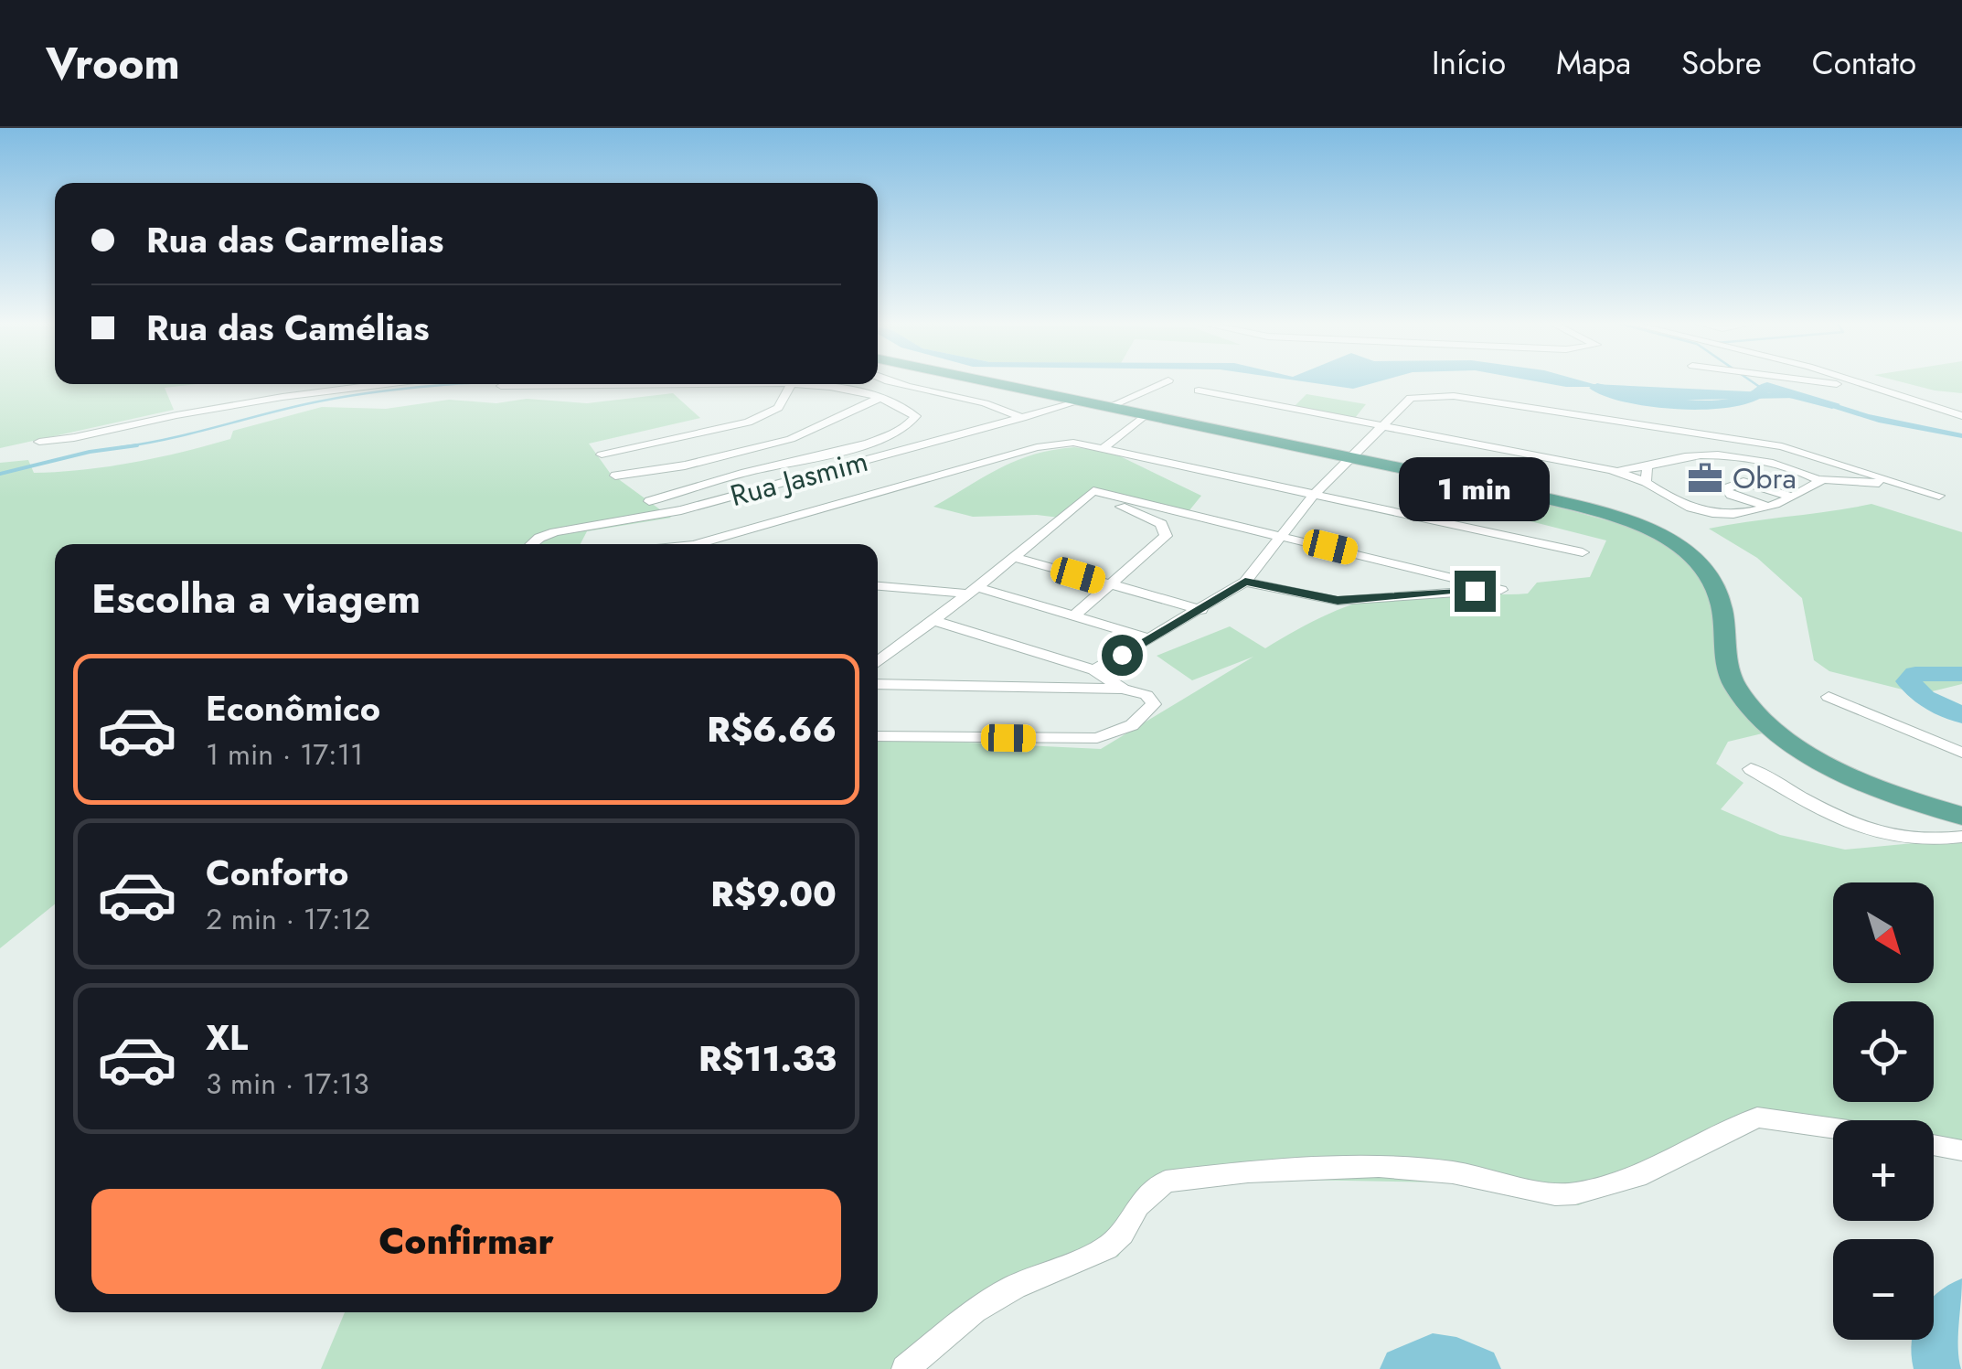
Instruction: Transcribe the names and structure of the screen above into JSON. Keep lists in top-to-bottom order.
{
  "streets": {
    "street": ["Rua Jasmim"]
  },
  "places": {
    "office": ["Obra"]
  },
  "north": "bottom right",
  "page": {
    "header": "Vroom",
    "nav": [
      "Início",
      "Mapa",
      "Sobre",
      "Contato"
    ],
    "banner": ["Rua das Carmelias", "Rua das Camélias"],
    "bubble": "1 min",
    "heading": "Escolha a viagem",
    "list": [
      {
        "name": "Econômico",
        "note": "1 min · 17:11",
        "value": "R$6.66"
      },
      {
        "name": "Conforto",
        "note": "2 min · 17:12",
        "value": "R$9.00"
      },
      {
        "name": "XL",
        "note": "3 min · 17:13",
        "value": "R$11.33"
      }
    ],
    "map_buttons": ["+", "−"],
    "buttons": "Confirmar"
  }
}
